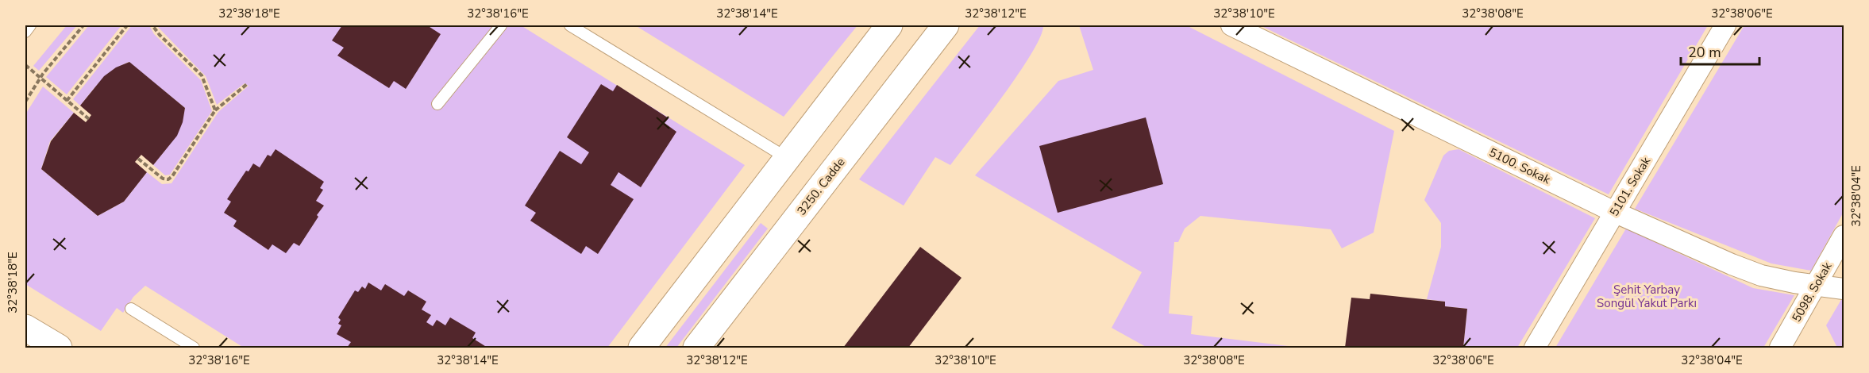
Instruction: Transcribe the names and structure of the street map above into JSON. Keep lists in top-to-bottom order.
{
  "streets": {
    "street": [
      "5100. Sokak",
      "3250. Cadde",
      "5101. Sokak",
      "5098. Sokak"
    ]
  },
  "crossings": [
    ["5100. Sokak", "5101. Sokak"],
    ["5100. Sokak", "5098. Sokak"]
  ],
  "parks": ["Şehit Yarbay Songül Yakut Parkı"],
  "scale_bar": "20 m",
  "coordinates": [
    "32°38'18\"E",
    "32°38'16\"E",
    "32°38'14\"E",
    "32°38'12\"E",
    "32°38'10\"E",
    "32°38'08\"E",
    "32°38'06\"E",
    "32°38'04\"E"
  ]
}
